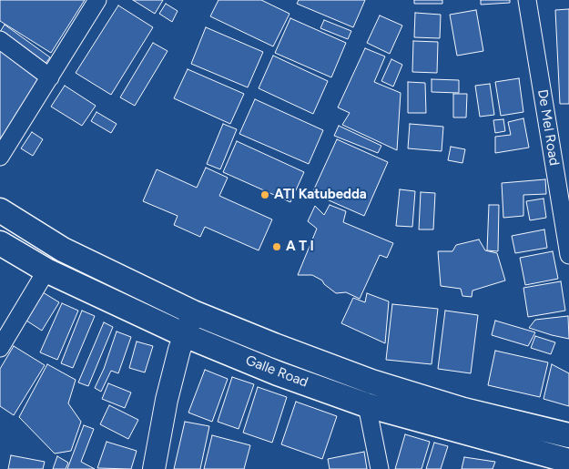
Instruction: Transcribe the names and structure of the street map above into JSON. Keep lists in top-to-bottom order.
{
  "streets": {
    "highway": ["Galle Road"],
    "street": ["De Mel Road"]
  },
  "places": ["ATI Katubedda", "A T I"]
}
